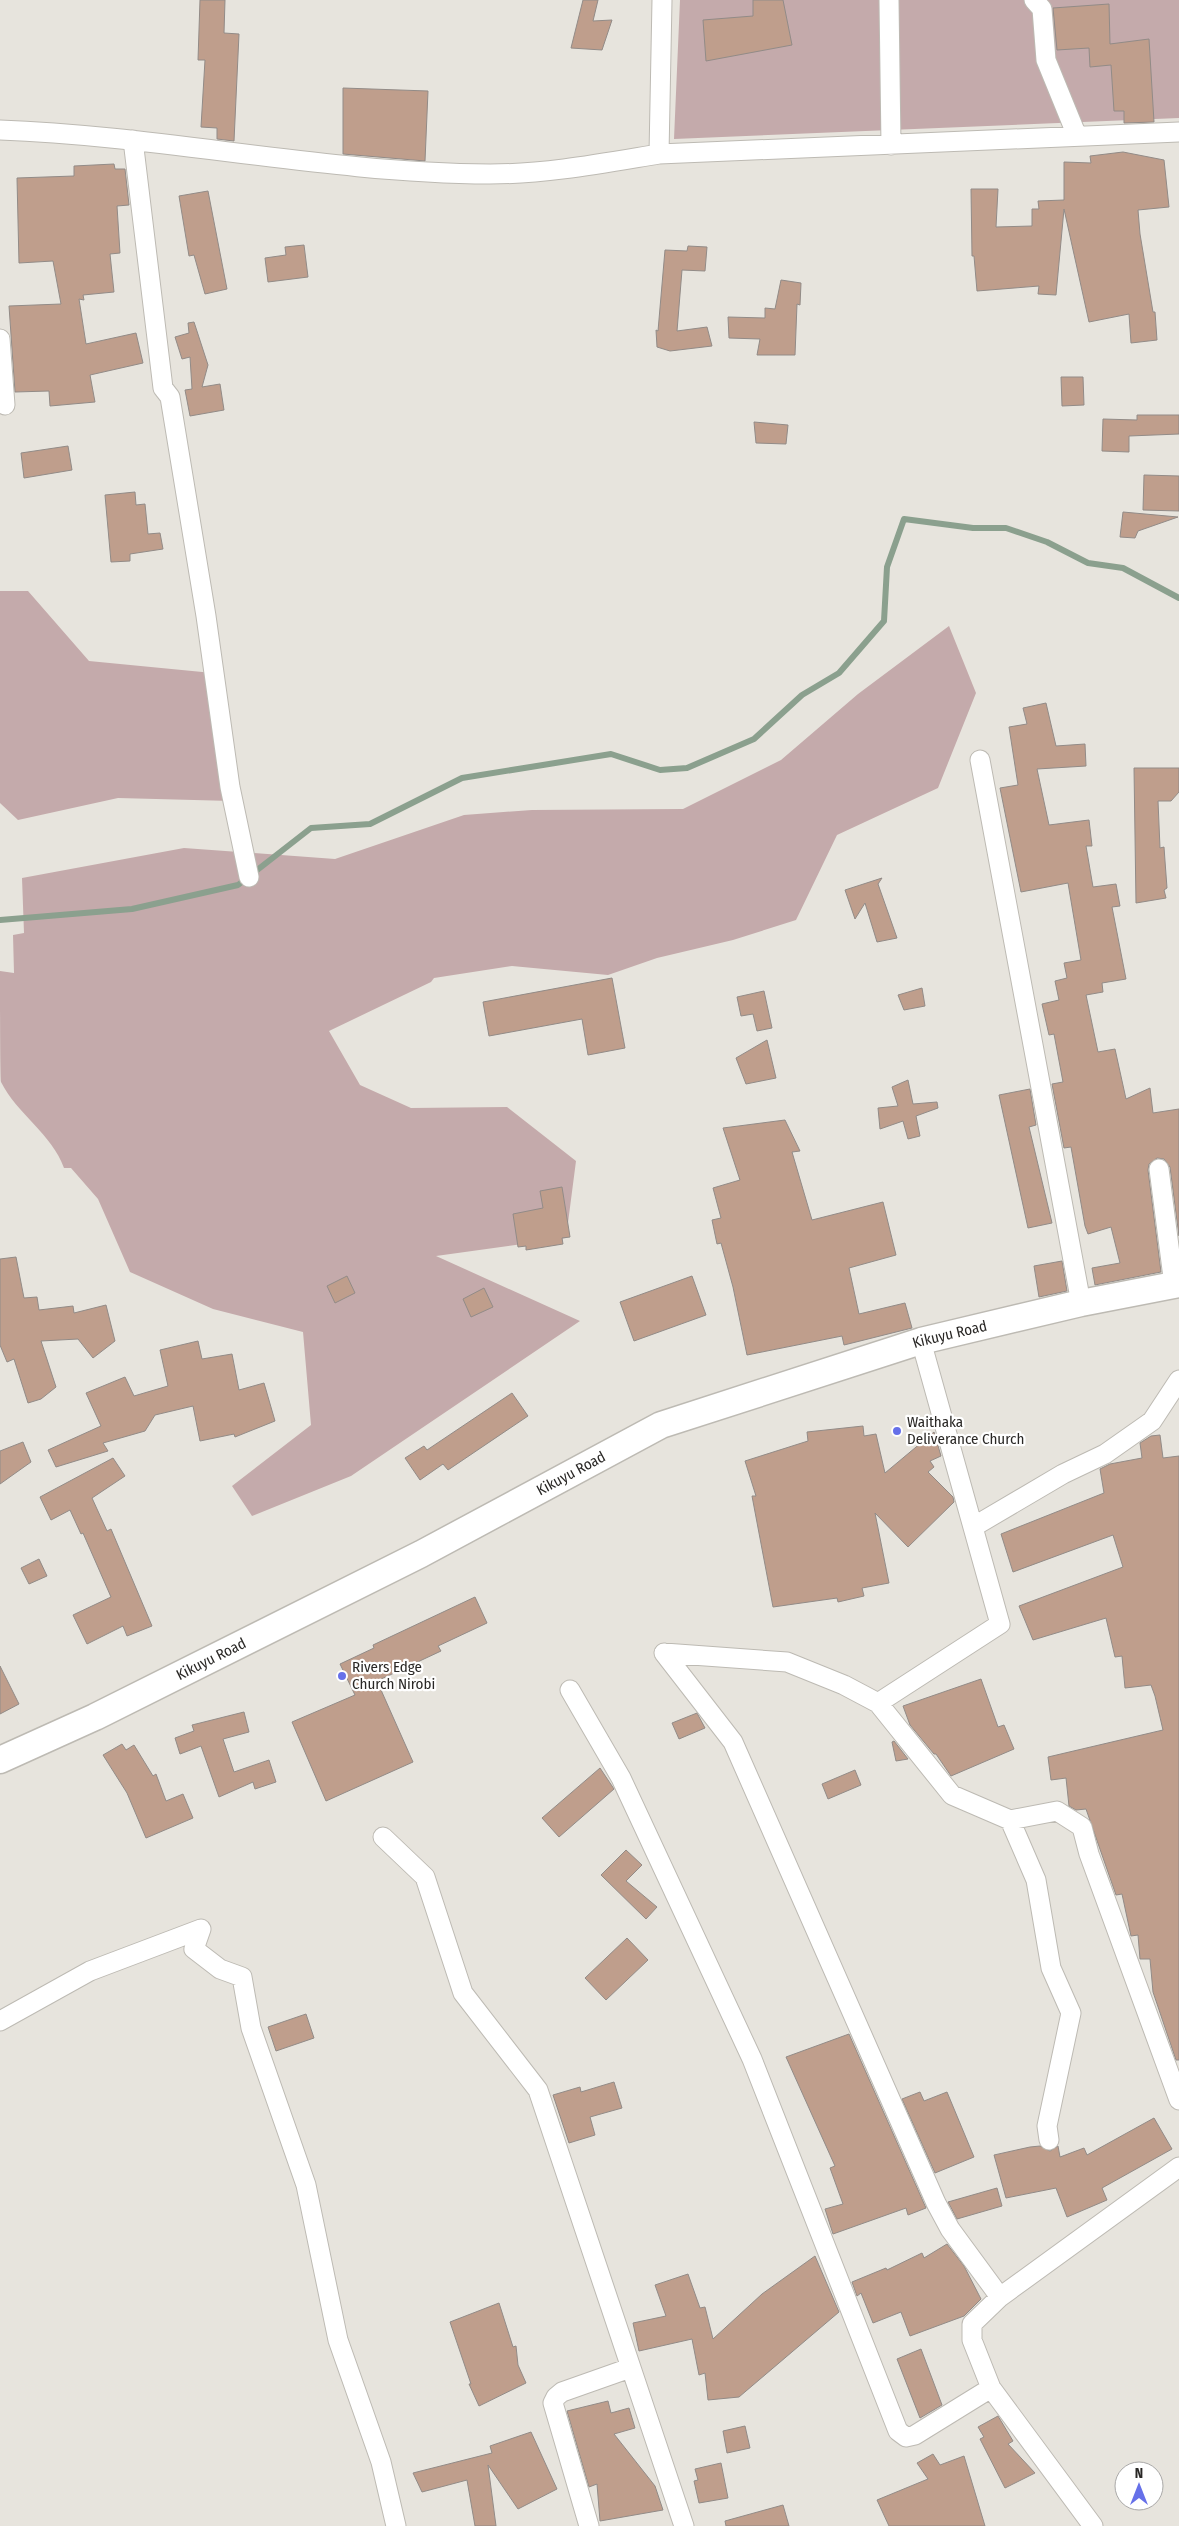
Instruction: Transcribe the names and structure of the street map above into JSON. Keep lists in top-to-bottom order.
{
  "streets": {
    "main road": ["Kikuyu Road"]
  },
  "places": ["Waithaka Deliverance Church", "Rivers Edge Church Nirobi"],
  "north": "top"
}
